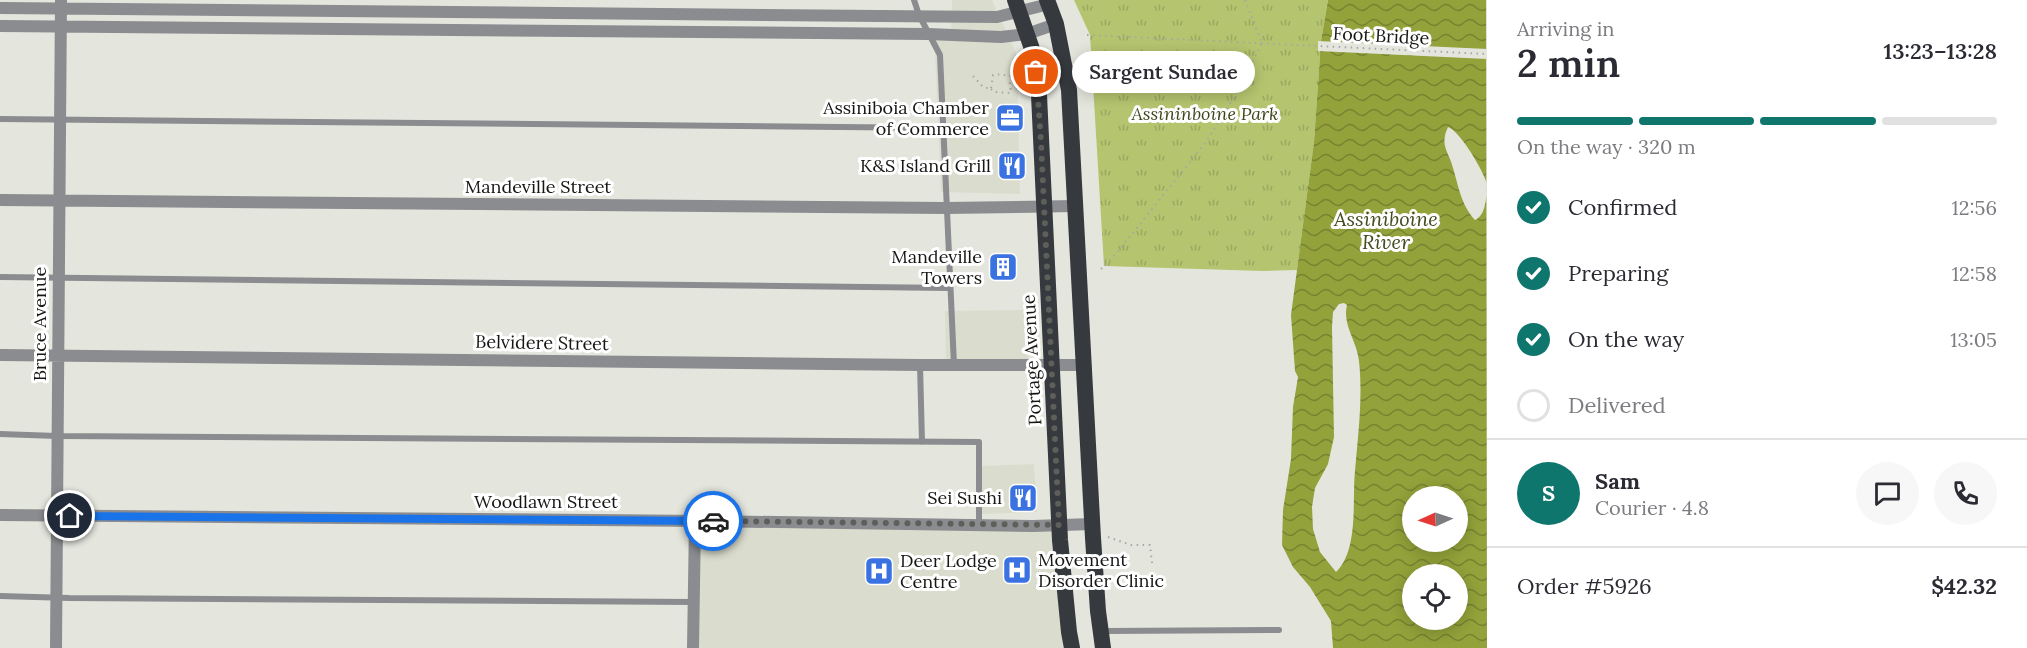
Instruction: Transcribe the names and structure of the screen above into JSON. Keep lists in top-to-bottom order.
{
  "streets": {
    "highway": ["Portage Avenue"],
    "street": [
      "Mandeville Street",
      "Bruce Avenue",
      "Belvidere Street",
      "Woodlawn Street"
    ],
    "path": ["Foot Bridge"]
  },
  "crossings": [
    ["Mandeville Street", "Bruce Avenue"],
    ["Mandeville Street", "Portage Avenue"],
    ["Bruce Avenue", "Belvidere Street"],
    ["Bruce Avenue", "Woodlawn Street"],
    ["Belvidere Street", "Portage Avenue"],
    ["Portage Avenue", "Woodlawn Street"]
  ],
  "water": ["Assiniboine River"],
  "parks": ["Assininboine Park"],
  "places": {
    "other": ["Sargent Sundae"],
    "office": ["Assiniboia Chamber of Commerce"],
    "restaurant": ["K&S Island Grill", "Sei Sushi"],
    "building": ["Mandeville Towers"],
    "hospital": ["Movement Disorder Clinic", "Deer Lodge Centre"]
  },
  "north": "left",
  "page": {
    "heading": ["2 min", "Arriving in", "13:23–13:28"],
    "panel": [
      "Sam",
      "Courier · 4.8",
      "Order #5926",
      "$42.32"
    ],
    "bubble": "Sargent Sundae",
    "bar": "On the way · 320 m",
    "list": [
      ["Confirmed", "12:56"],
      ["Preparing", "12:58"],
      ["On the way", "13:05"],
      "Delivered"
    ],
    "round": "S"
  }
}
